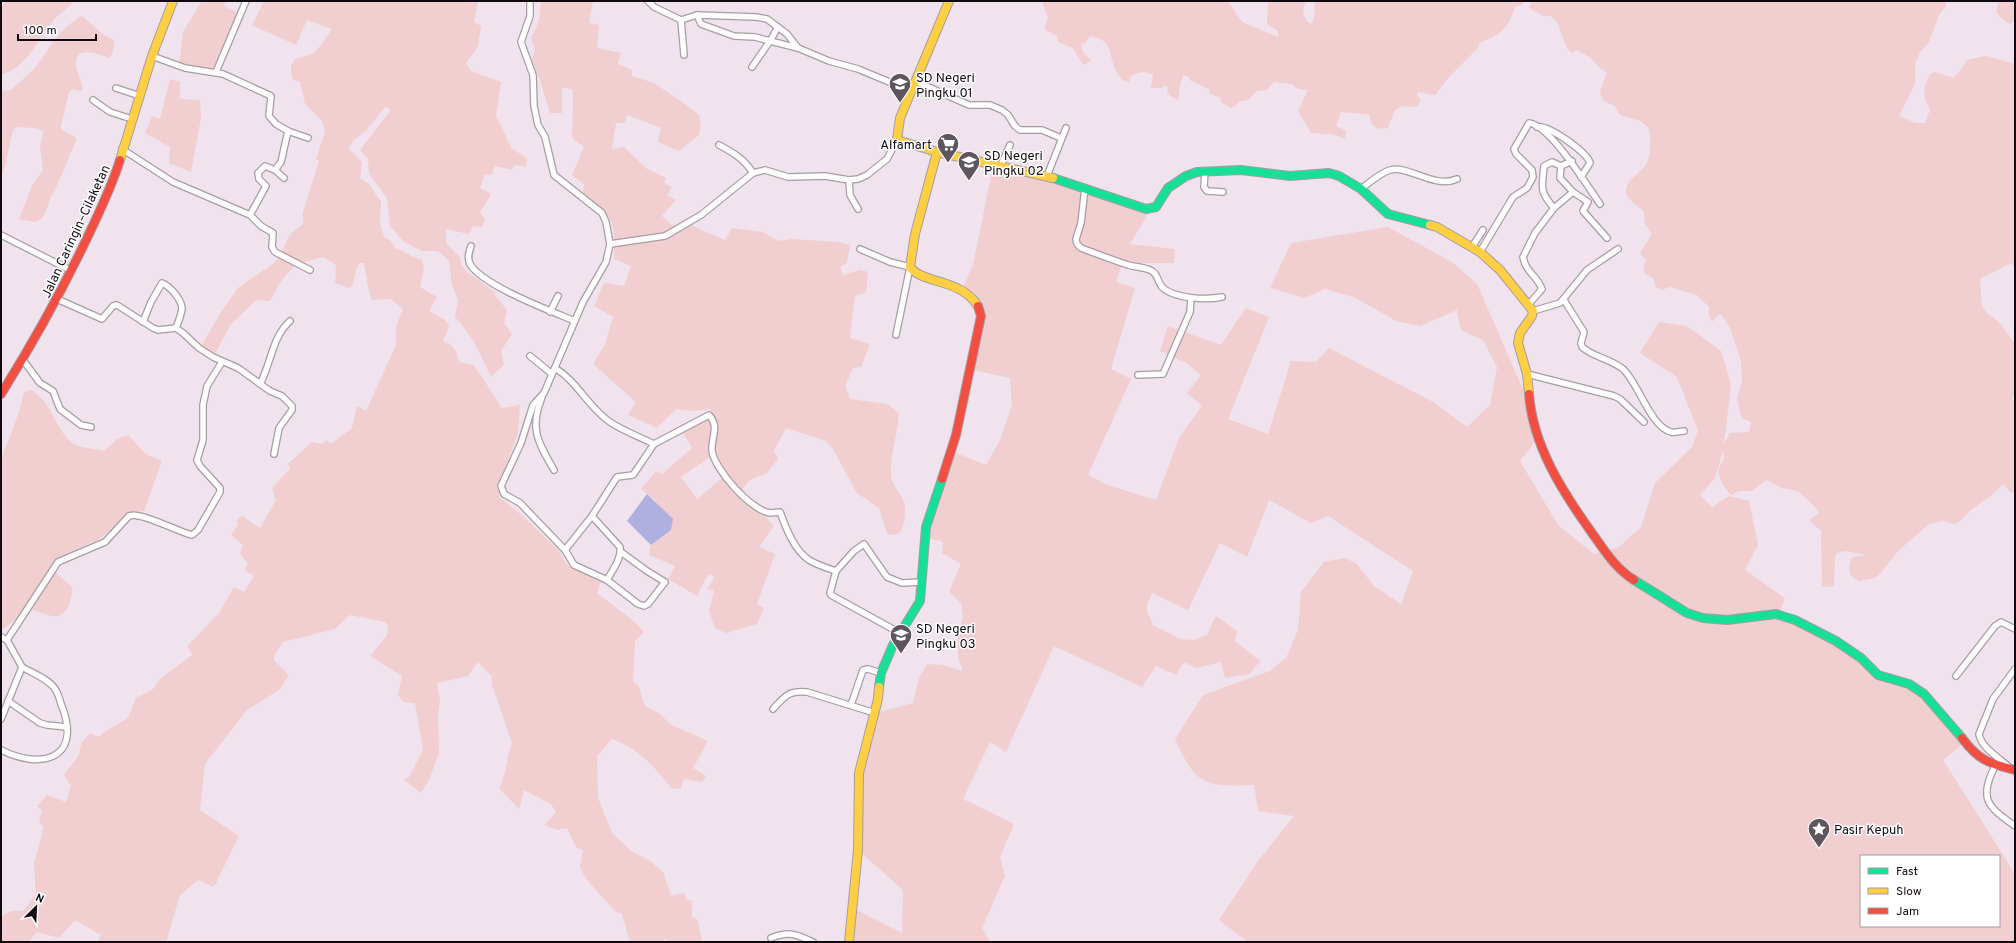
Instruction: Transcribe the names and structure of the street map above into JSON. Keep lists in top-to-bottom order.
{
  "streets": {
    "street": ["Jalan Caringin–Cilaketan"]
  },
  "places": {
    "school or university": ["SD Negeri Pingku 01", "SD Negeri Pingku 02", "SD Negeri Pingku 03"],
    "supermarket": ["Alfamart"],
    "place": ["Pasir Kepuh"]
  },
  "legend": ["Fast", "Slow", "Jam"],
  "scale_bar": "100 m",
  "north": "top right"
}
